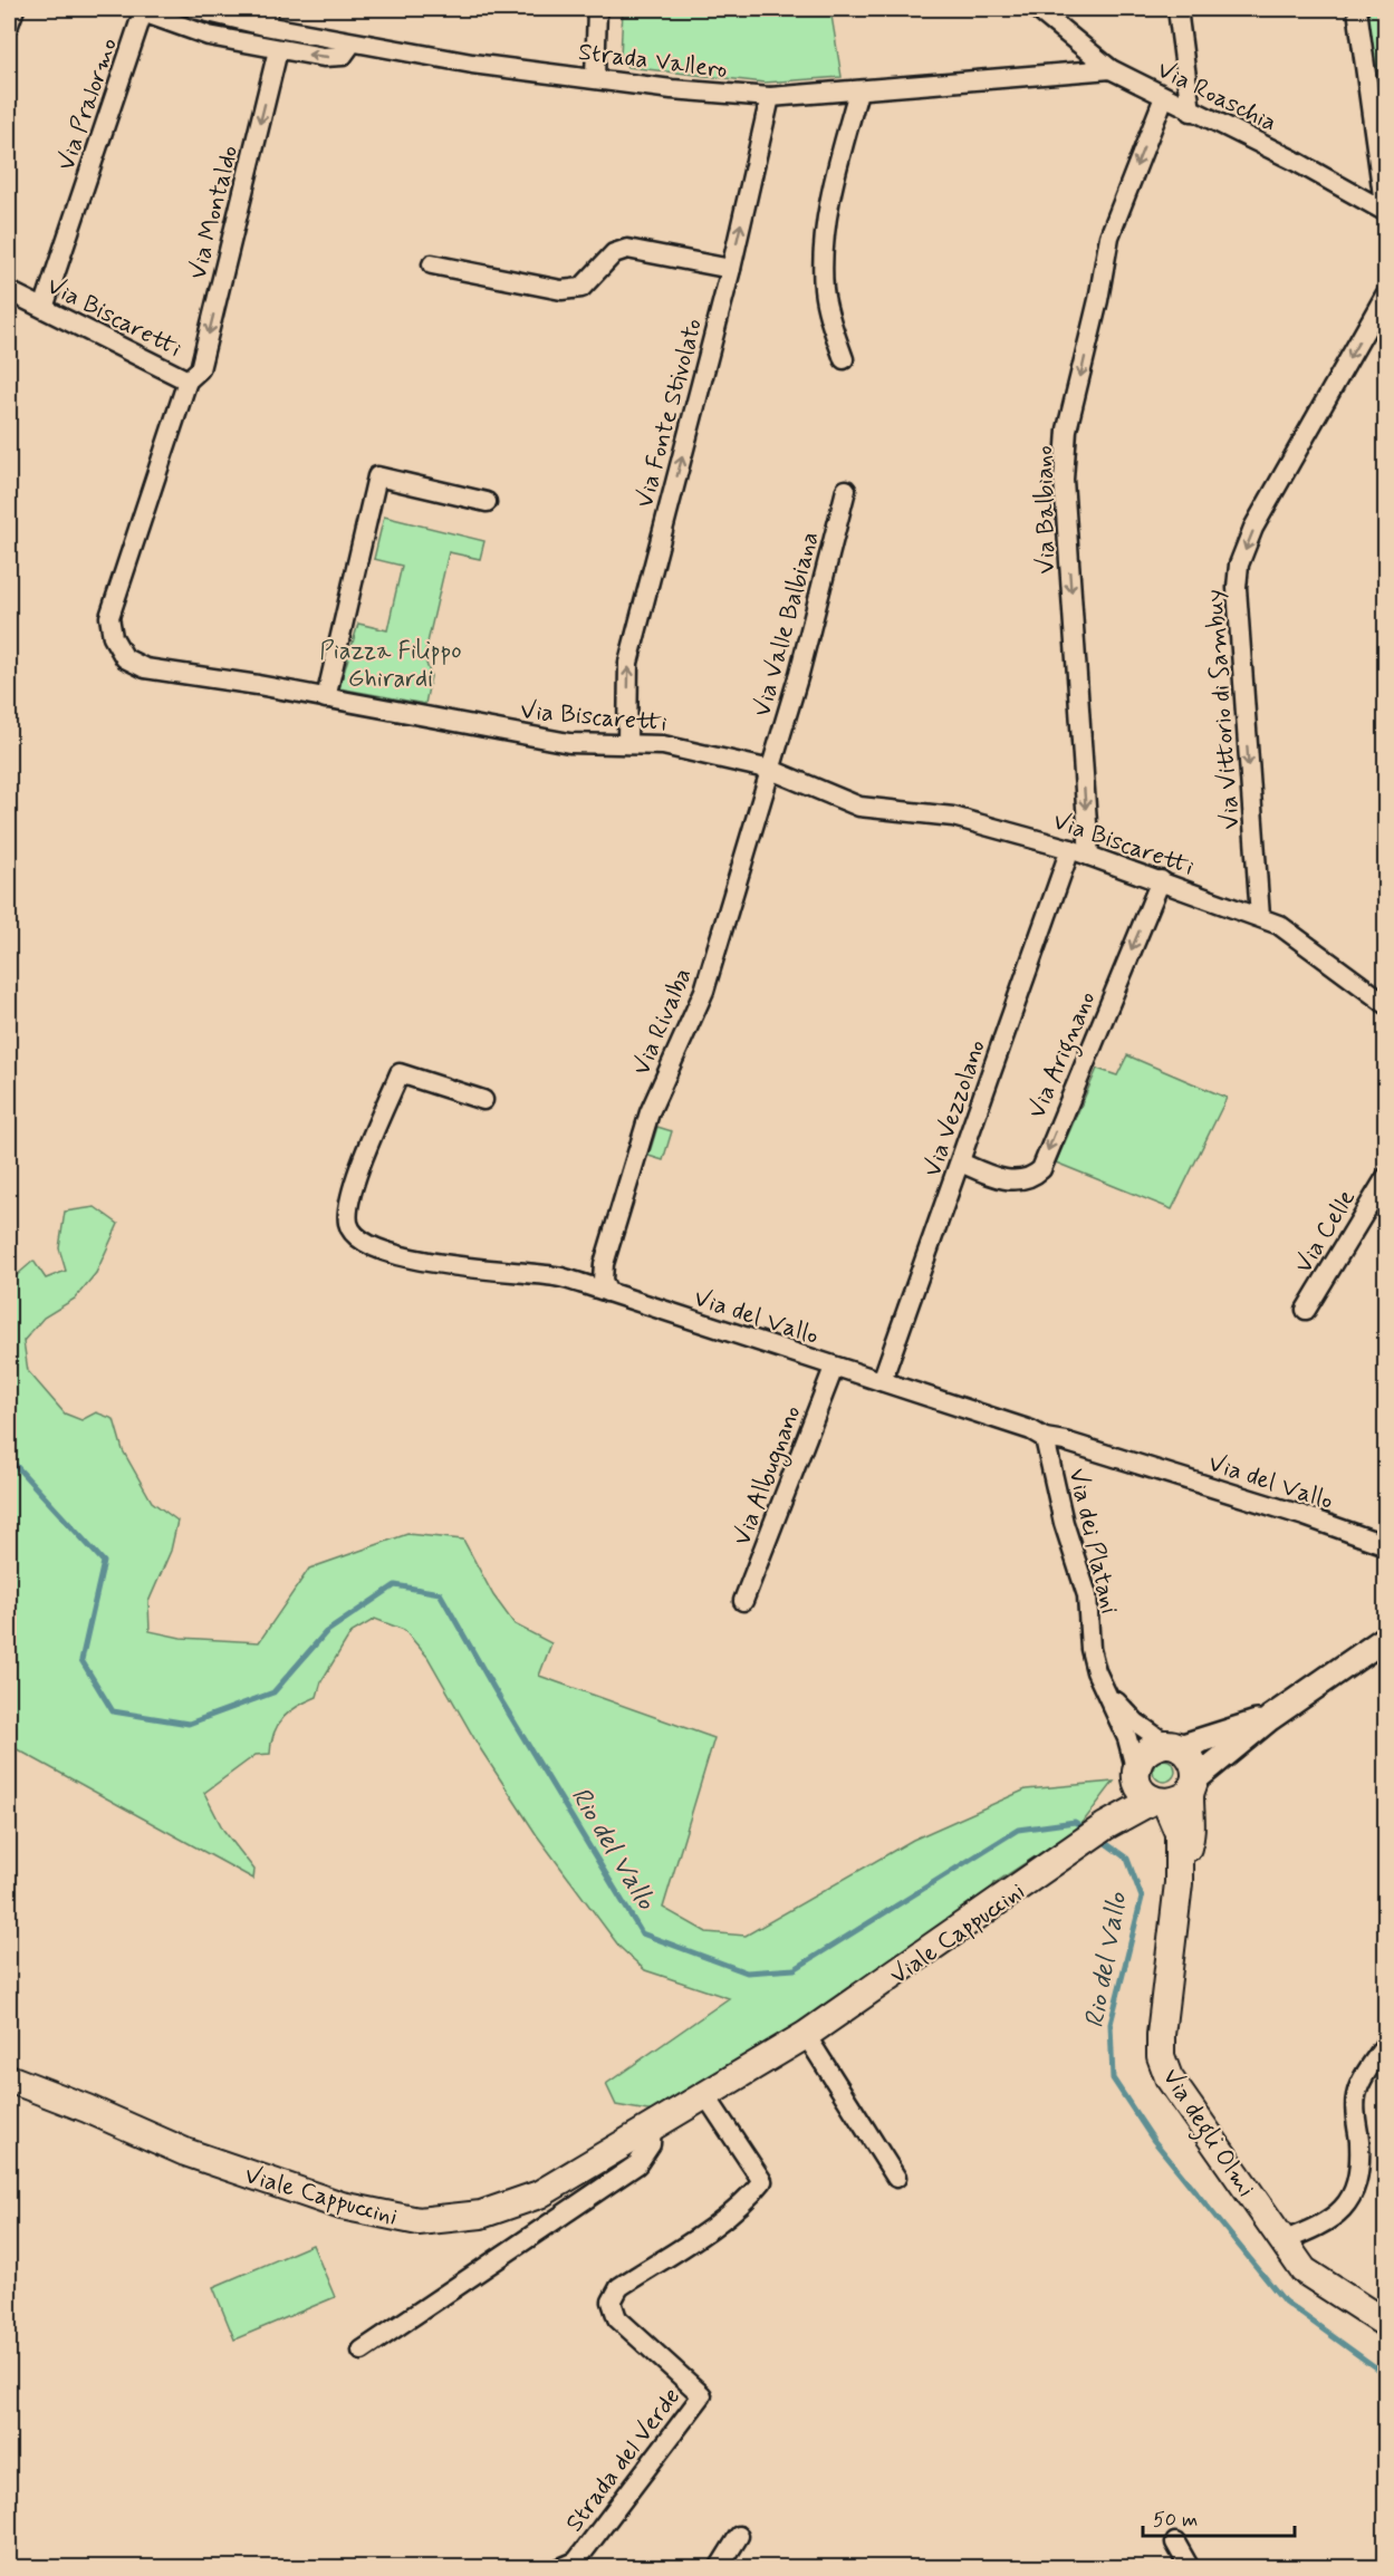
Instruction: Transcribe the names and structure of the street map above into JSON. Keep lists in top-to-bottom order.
{
  "streets": {
    "main road": ["Viale Cappuccini", "Via degli Olmi"],
    "street": [
      "Strada Vallero",
      "Via Roaschia",
      "Via Pralormo",
      "Via Montaldo",
      "Via Biscaretti",
      "Via Fonte Stivolato",
      "Via Balbiano",
      "Via Valle Balbiana",
      "Via Vittorio di Sambuy",
      "Via Rivalba",
      "Via Arignano",
      "Via Vezzolano",
      "Via Celle",
      "Via del Vallo",
      "Via Albugnano",
      "Via dei Platani",
      "Strada del Verde"
    ]
  },
  "crossings": [
    ["Strada Vallero", "Via Roaschia"],
    ["Strada Vallero", "Via Pralormo"],
    ["Strada Vallero", "Via Fonte Stivolato"],
    ["Via Roaschia", "Via Balbiano"],
    ["Via Pralormo", "Via Montaldo"],
    ["Via Pralormo", "Via Biscaretti"],
    ["Via Montaldo", "Via Biscaretti"],
    ["Via Biscaretti", "Via Fonte Stivolato"],
    ["Via Biscaretti", "Via Balbiano"],
    ["Via Biscaretti", "Via Valle Balbiana"],
    ["Via Biscaretti", "Via Vittorio di Sambuy"],
    ["Via Biscaretti", "Via Rivalba"],
    ["Via Biscaretti", "Via Arignano"],
    ["Via Biscaretti", "Via Vezzolano"],
    ["Via Valle Balbiana", "Via Rivalba"],
    ["Via Rivalba", "Via del Vallo"],
    ["Via Arignano", "Via Vezzolano"],
    ["Via Vezzolano", "Via del Vallo"],
    ["Via del Vallo", "Via Albugnano"],
    ["Via del Vallo", "Via dei Platani"],
    ["Via dei Platani", "Viale Cappuccini"],
    ["Via dei Platani", "Via degli Olmi"],
    ["Viale Cappuccini", "Via degli Olmi"],
    ["Viale Cappuccini", "Strada del Verde"]
  ],
  "one_way": [
    "Via Montaldo",
    "Via Balbiano",
    "Via Vittorio di Sambuy",
    "Via Arignano"
  ],
  "water": ["Rio del Vallo"],
  "parks": ["Piazza Filippo Ghirardi"],
  "scale_bar": "50 m"
}
